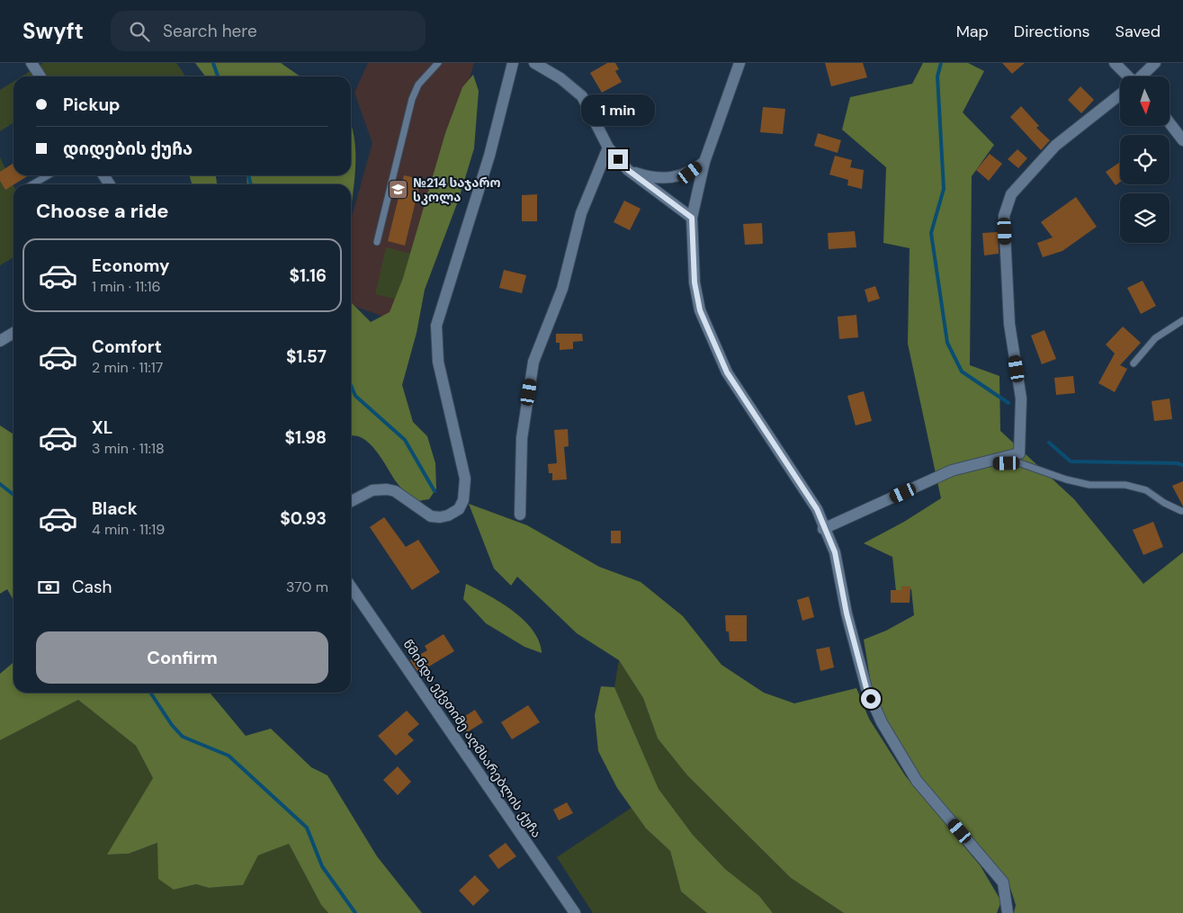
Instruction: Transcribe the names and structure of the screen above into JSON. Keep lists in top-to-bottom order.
{
  "streets": {
    "street": ["წმინდა ექვთიმე აღმსარებლის ქუჩა"]
  },
  "places": {
    "school or university": ["№214 საჯარო სკოლა"]
  },
  "north": "bottom",
  "page": {
    "header": "Swyft",
    "search": "Search here",
    "nav": ["Map", "Directions", "Saved"],
    "banner": ["Pickup", "დიდების ქუჩა"],
    "bubble": "1 min",
    "heading": "Choose a ride",
    "list": [
      {
        "name": "Economy",
        "note": "1 min · 11:16",
        "value": "$1.16"
      },
      {
        "name": "Comfort",
        "note": "2 min · 11:17",
        "value": "$1.57"
      },
      {
        "name": "XL",
        "note": "3 min · 11:18",
        "value": "$1.98"
      },
      {
        "name": "Black",
        "note": "4 min · 11:19",
        "value": "$0.93"
      }
    ],
    "pay": ["Cash", "370 m"],
    "buttons": "Confirm"
  }
}
